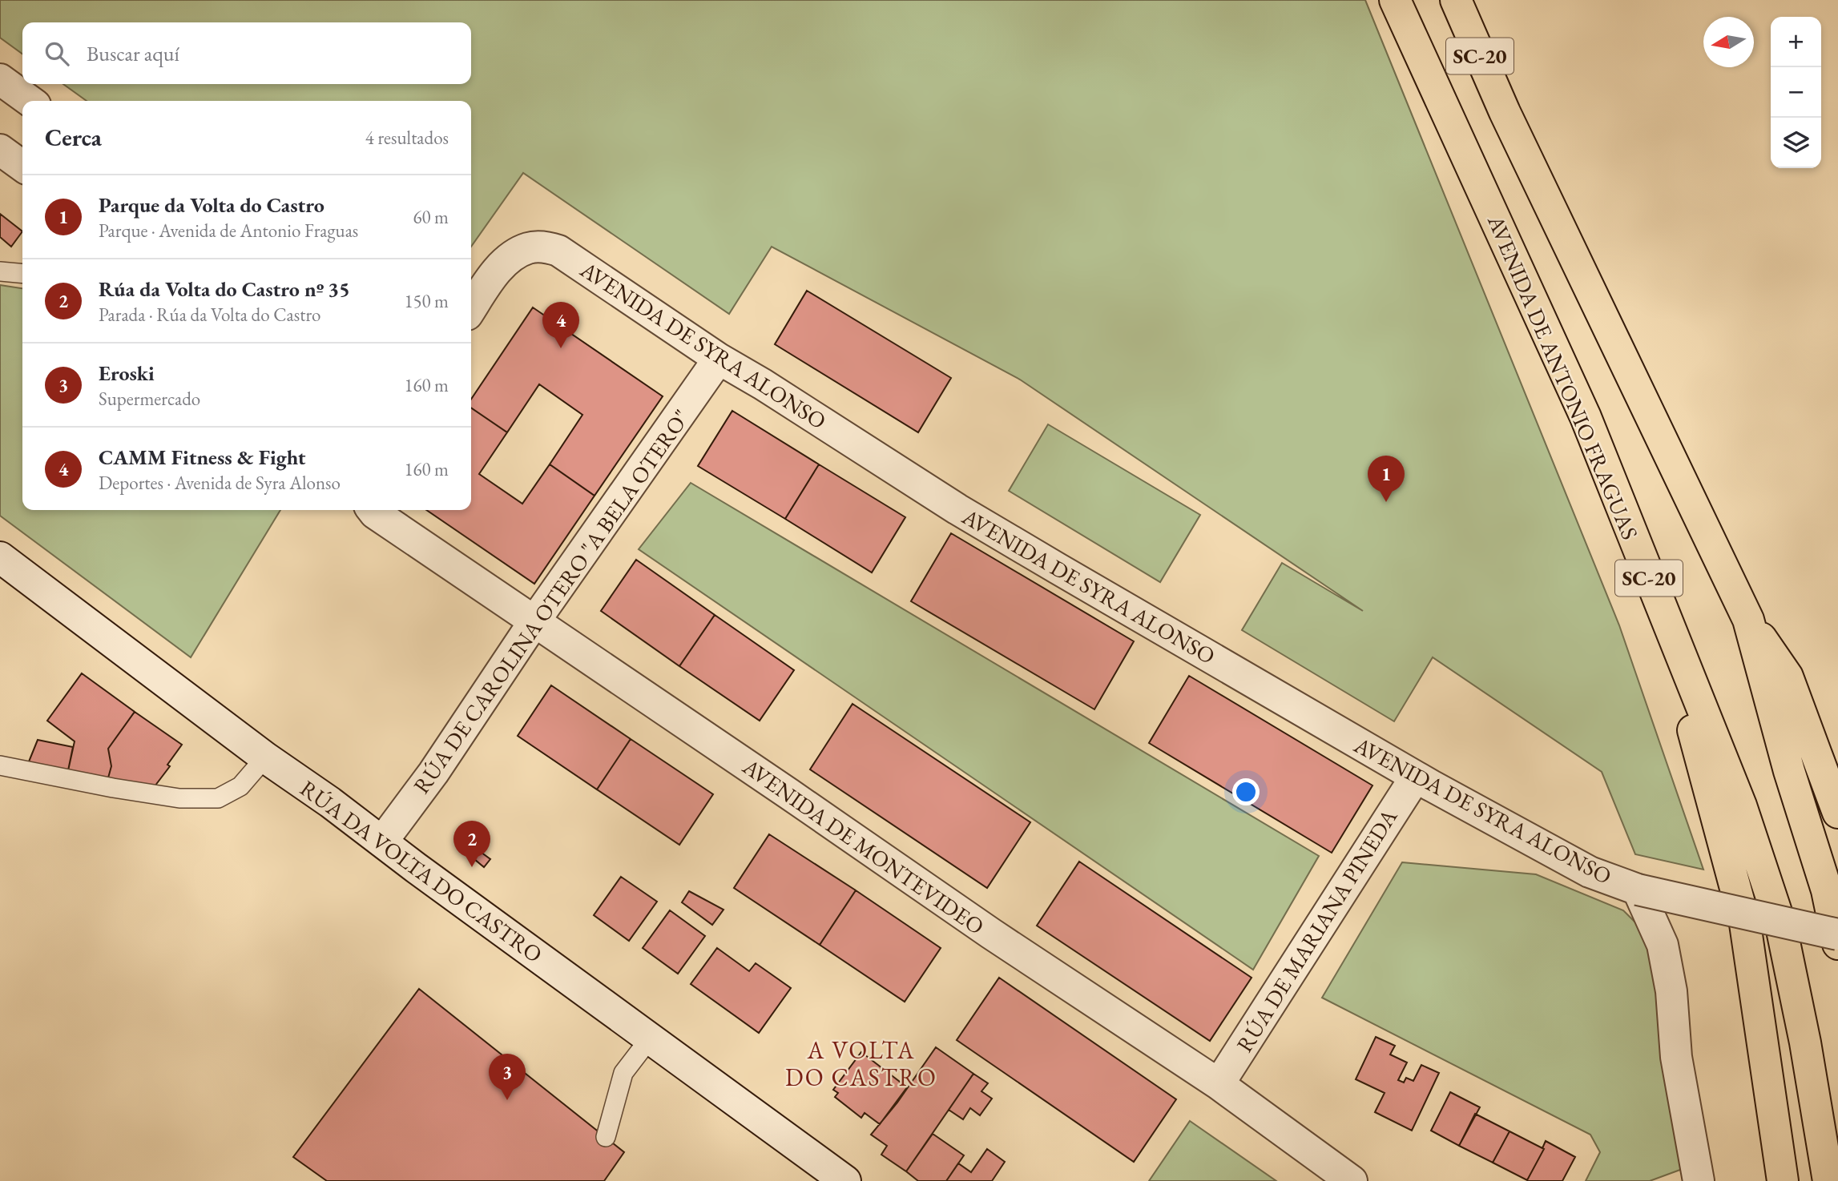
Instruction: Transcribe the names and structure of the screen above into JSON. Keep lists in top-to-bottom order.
{
  "streets": {
    "highway": ["SC-20", "AVENIDA DE ANTONIO FRAGUAS"],
    "street": [
      "AVENIDA DE SYRA ALONSO",
      "RÚA DE CAROLINA OTERO \"A BELA OTERO\"",
      "AVENIDA DE MONTEVIDEO",
      "RÚA DA VOLTA DO CASTRO",
      "RÚA DE MARIANA PINEDA"
    ]
  },
  "crossings": [
    ["AVENIDA DE SYRA ALONSO", "RÚA DE CAROLINA OTERO \"A BELA OTERO\""],
    ["AVENIDA DE SYRA ALONSO", "RÚA DE MARIANA PINEDA"],
    ["RÚA DE CAROLINA OTERO \"A BELA OTERO\"", "AVENIDA DE MONTEVIDEO"],
    ["RÚA DE CAROLINA OTERO \"A BELA OTERO\"", "RÚA DA VOLTA DO CASTRO"],
    ["AVENIDA DE MONTEVIDEO", "RÚA DE MARIANA PINEDA"]
  ],
  "districts": ["A VOLTA DO CASTRO"],
  "north": "left",
  "page": {
    "map_buttons": ["+", "−"],
    "search": "Buscar aquí",
    "heading": ["Cerca", "4 resultados"],
    "list": [
      {
        "mark": "1",
        "name": "Parque da Volta do Castro",
        "note": "Parque · Avenida de Antonio Fraguas",
        "value": "60 m"
      },
      {
        "mark": "2",
        "name": "Rúa da Volta do Castro nº 35",
        "note": "Parada · Rúa da Volta do Castro",
        "value": "150 m"
      },
      {
        "mark": "3",
        "name": "Eroski",
        "note": "Supermercado",
        "value": "160 m"
      },
      {
        "mark": "4",
        "name": "CAMM Fitness & Fight",
        "note": "Deportes · Avenida de Syra Alonso",
        "value": "160 m"
      }
    ],
    "pins": [
      "4",
      "1",
      "2",
      "3"
    ]
  }
}
